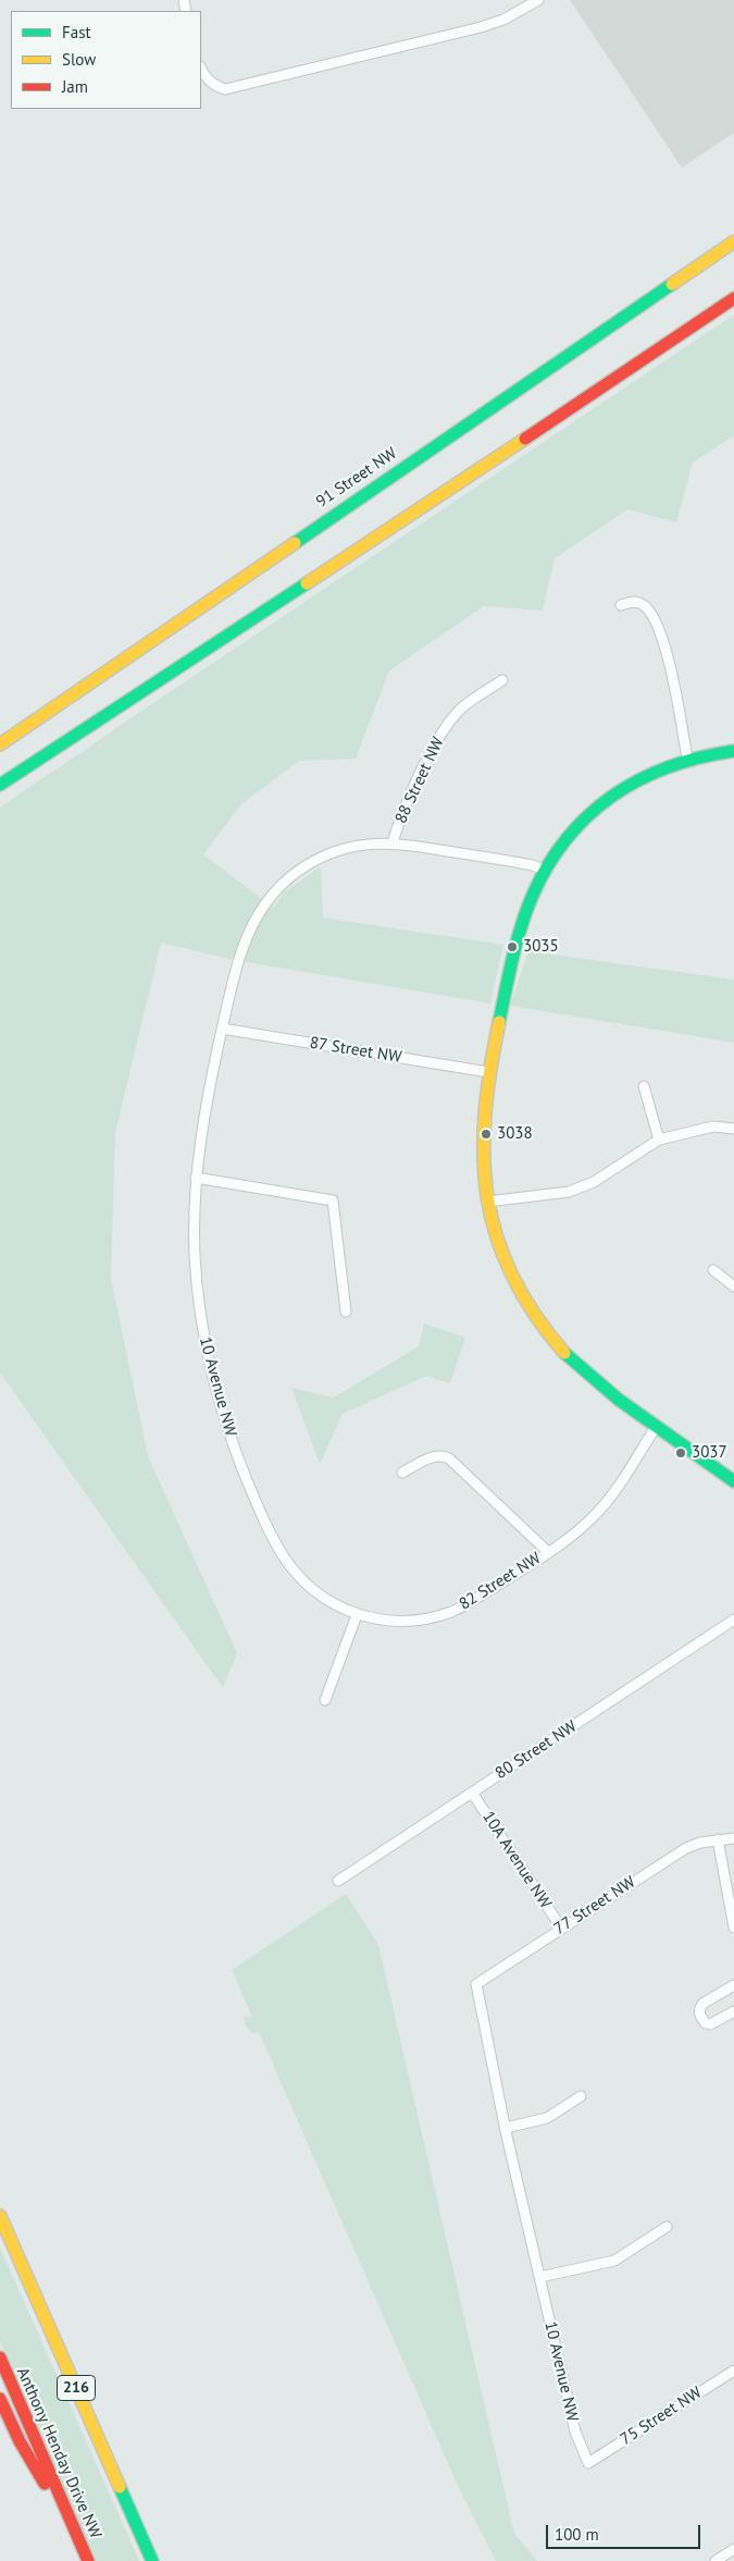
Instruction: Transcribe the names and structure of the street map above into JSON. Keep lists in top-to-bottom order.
{
  "streets": {
    "main road": ["91 Street NW", "216", "Anthony Henday Drive NW"],
    "street": [
      "88 Street NW",
      "87 Street NW",
      "10 Avenue NW",
      "82 Street NW",
      "80 Street NW",
      "10A Avenue NW",
      "77 Street NW",
      "75 Street NW"
    ]
  },
  "crossings": [
    ["88 Street NW", "10 Avenue NW"],
    ["87 Street NW", "10 Avenue NW"],
    ["10 Avenue NW", "82 Street NW"],
    ["10 Avenue NW", "77 Street NW"],
    ["10 Avenue NW", "75 Street NW"],
    ["80 Street NW", "10A Avenue NW"],
    ["10A Avenue NW", "77 Street NW"]
  ],
  "places": ["3035", "3038", "3037"],
  "legend": ["Fast", "Slow", "Jam"],
  "scale_bar": "100 m"
}
